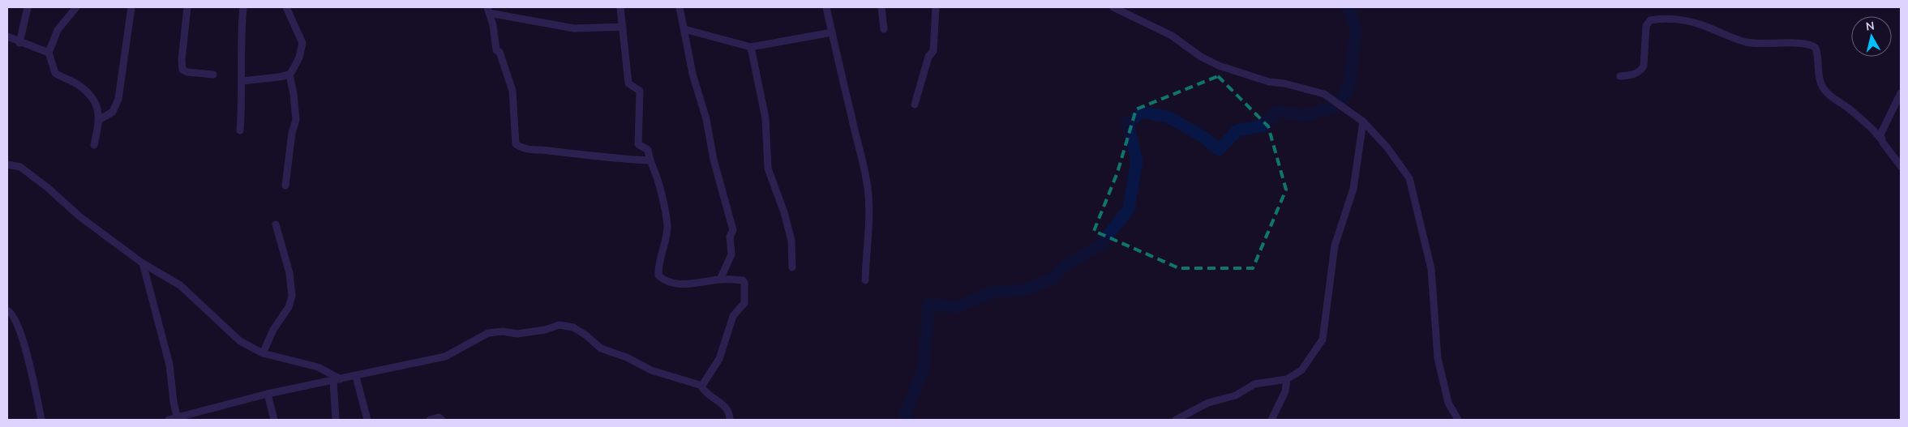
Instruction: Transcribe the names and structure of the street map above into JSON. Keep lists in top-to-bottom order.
{
  "north": "top"
}
